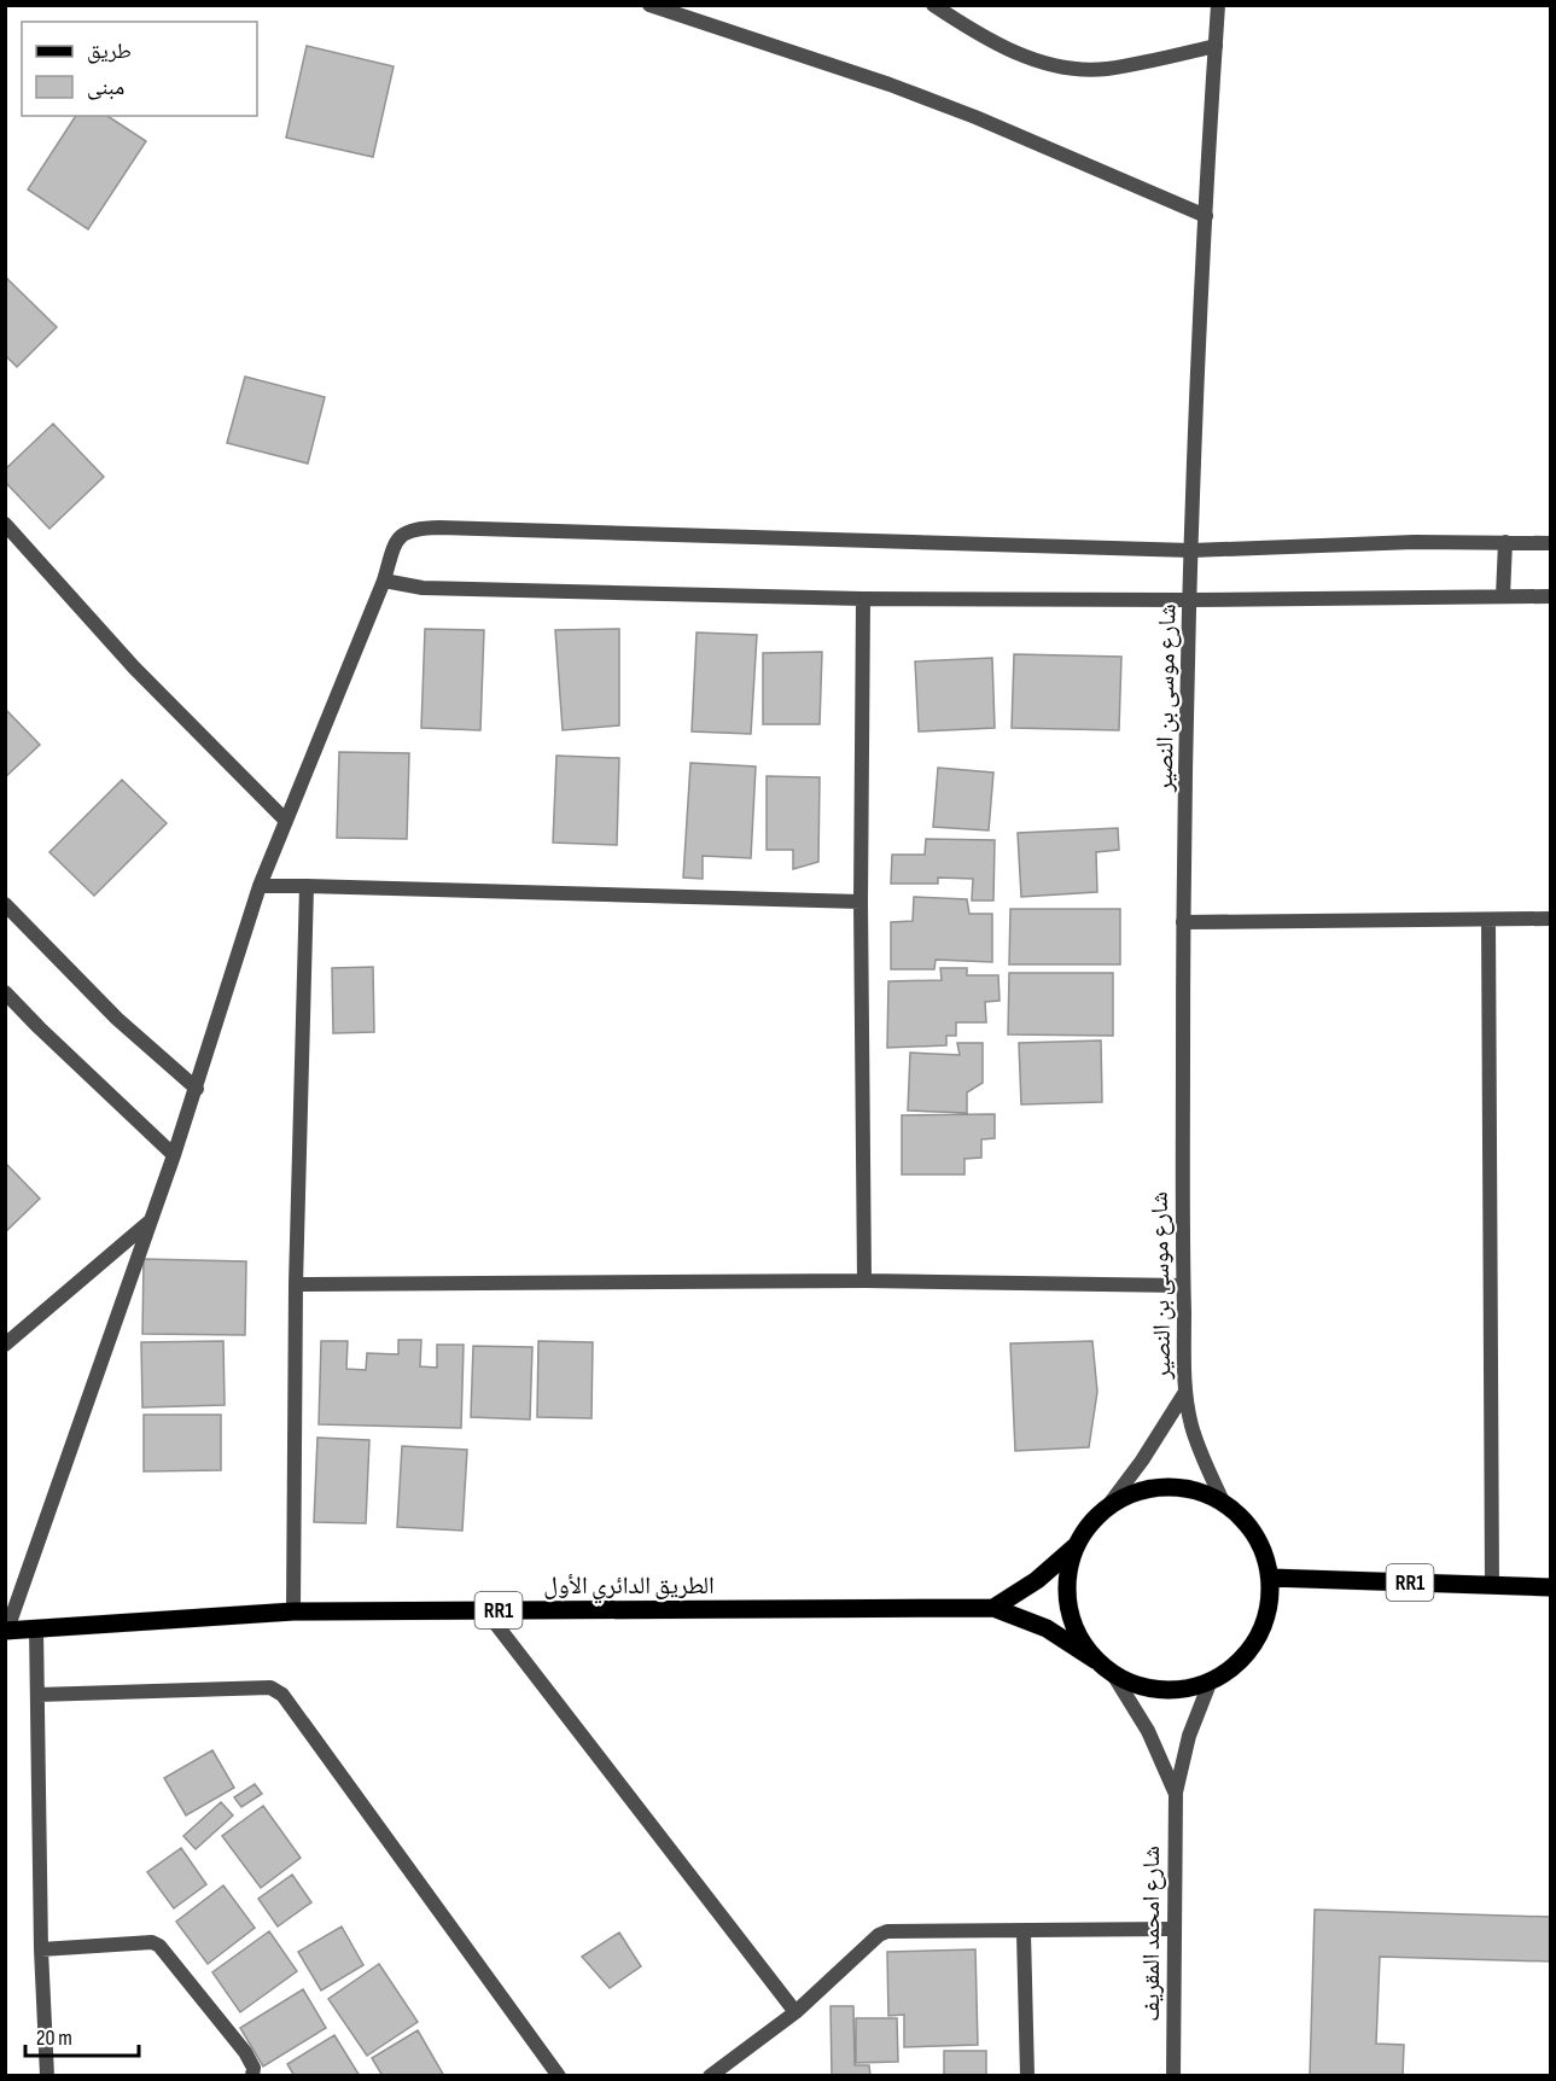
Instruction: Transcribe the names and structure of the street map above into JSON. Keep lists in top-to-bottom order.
{
  "streets": {
    "main road": ["RR1", "الطريق الدائري الأول"],
    "street": ["شارع موسى بن النصير", "شارع امحمد المقريف"]
  },
  "crossings": [
    ["شارع موسى بن النصير", "RR1"],
    ["شارع موسى بن النصير", "شارع امحمد المقريف"],
    ["RR1", "شارع امحمد المقريف"]
  ],
  "legend": ["طريق", "مبنى"],
  "scale_bar": "20 m"
}
